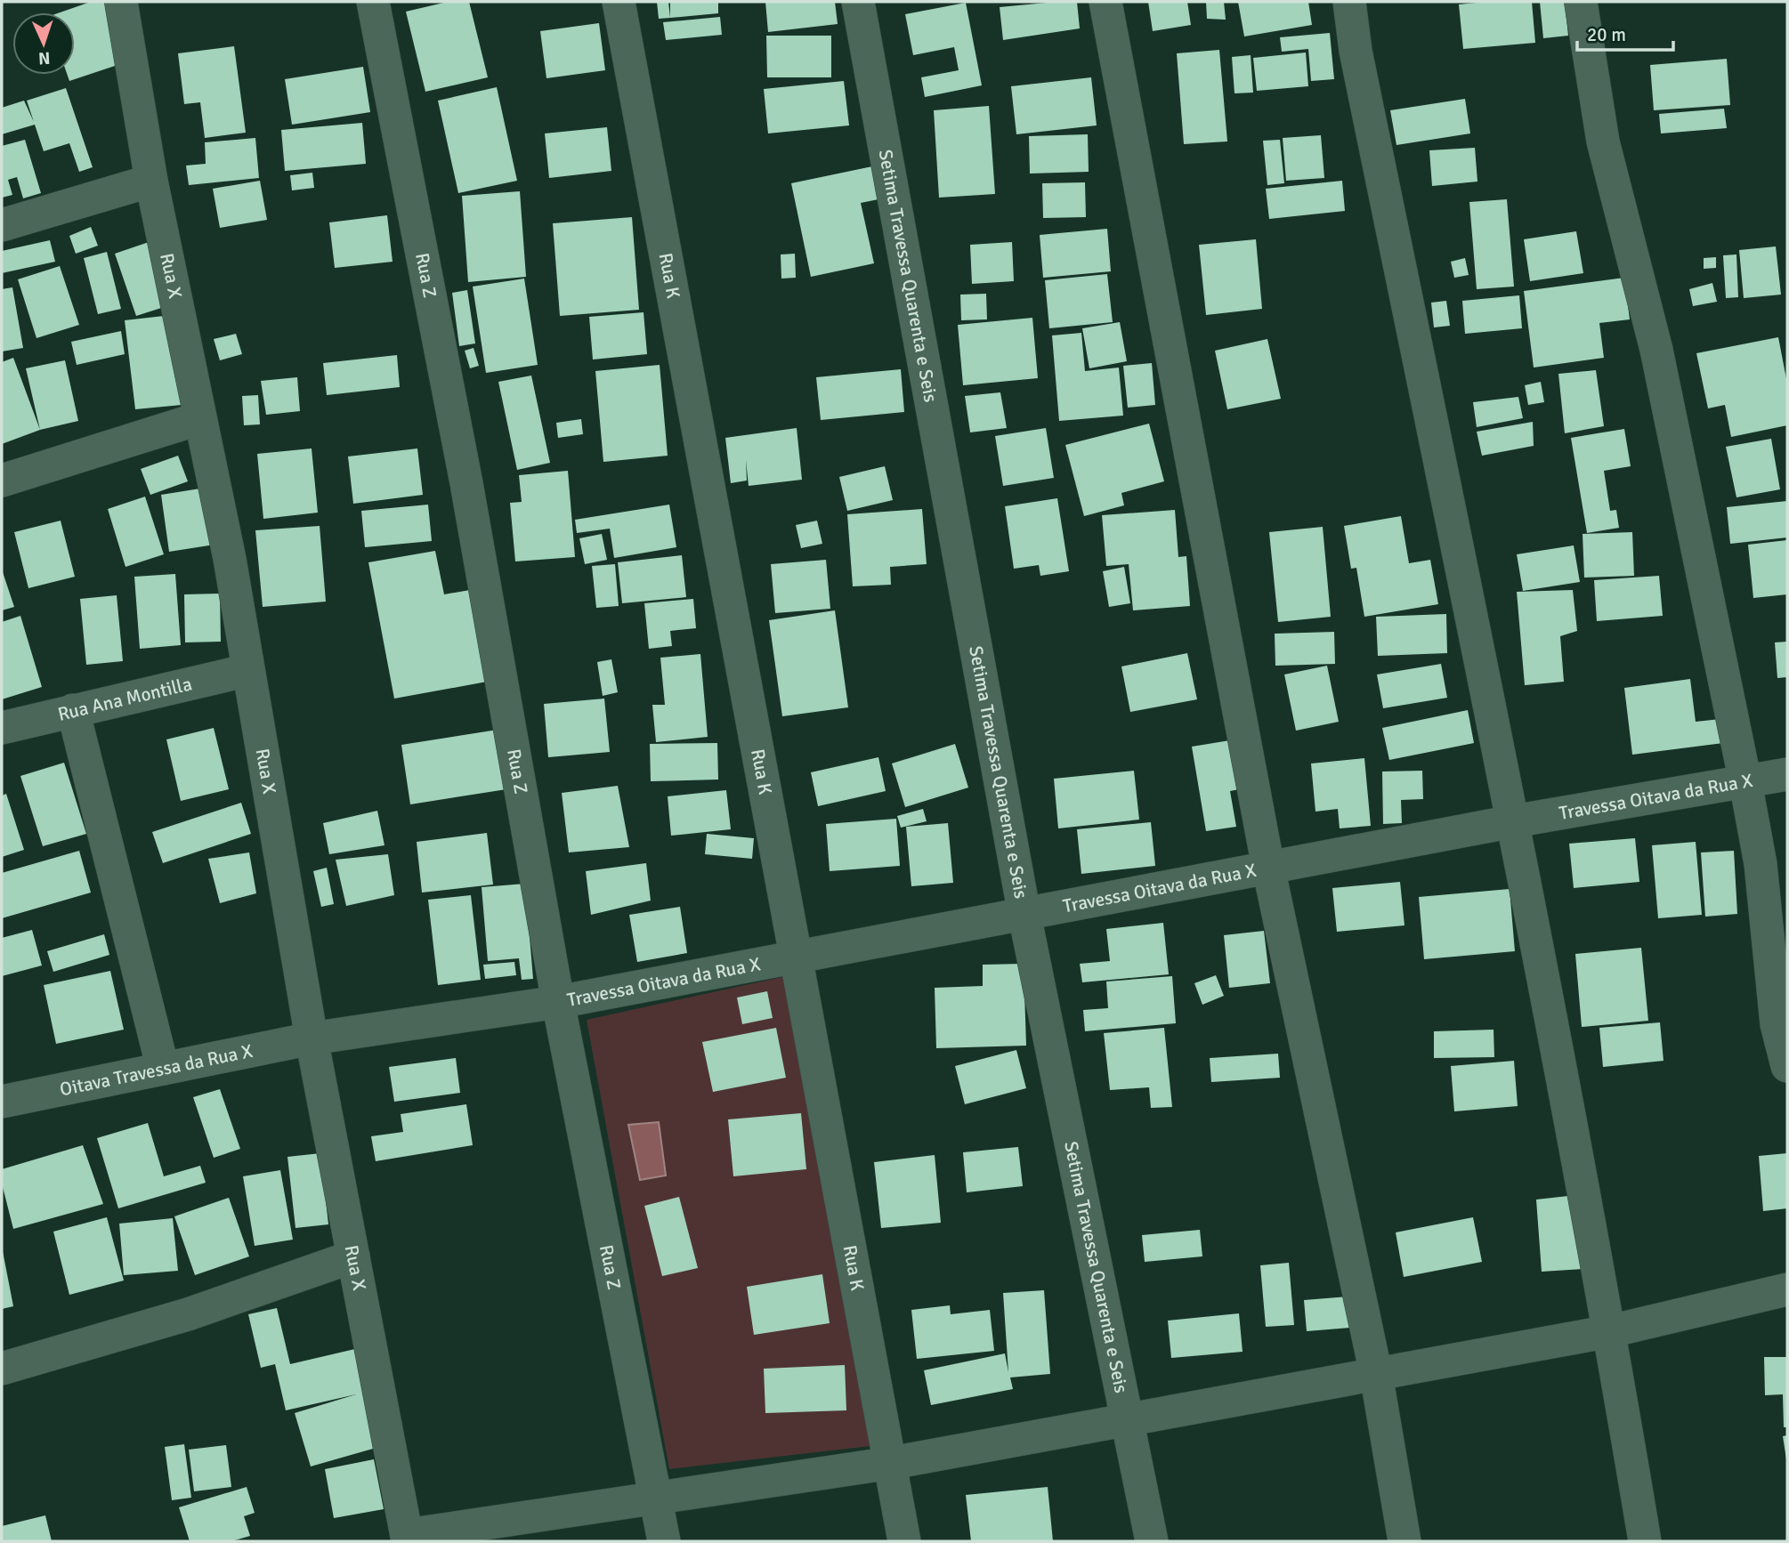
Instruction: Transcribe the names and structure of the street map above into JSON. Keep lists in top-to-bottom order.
{
  "streets": {
    "street": [
      "Rua K",
      "Rua X",
      "Rua Z",
      "Setima Travessa Quarenta e Seis",
      "Rua Ana Montilla",
      "Travessa Oitava da Rua X",
      "Oitava Travessa da Rua X"
    ]
  },
  "crossings": [
    ["Rua K", "Travessa Oitava da Rua X"],
    ["Rua X", "Rua Ana Montilla"],
    ["Rua X", "Travessa Oitava da Rua X"],
    ["Rua X", "Oitava Travessa da Rua X"],
    ["Rua Z", "Travessa Oitava da Rua X"],
    ["Setima Travessa Quarenta e Seis", "Travessa Oitava da Rua X"],
    ["Travessa Oitava da Rua X", "Oitava Travessa da Rua X"]
  ],
  "scale_bar": "20 m",
  "north": "bottom"
}
